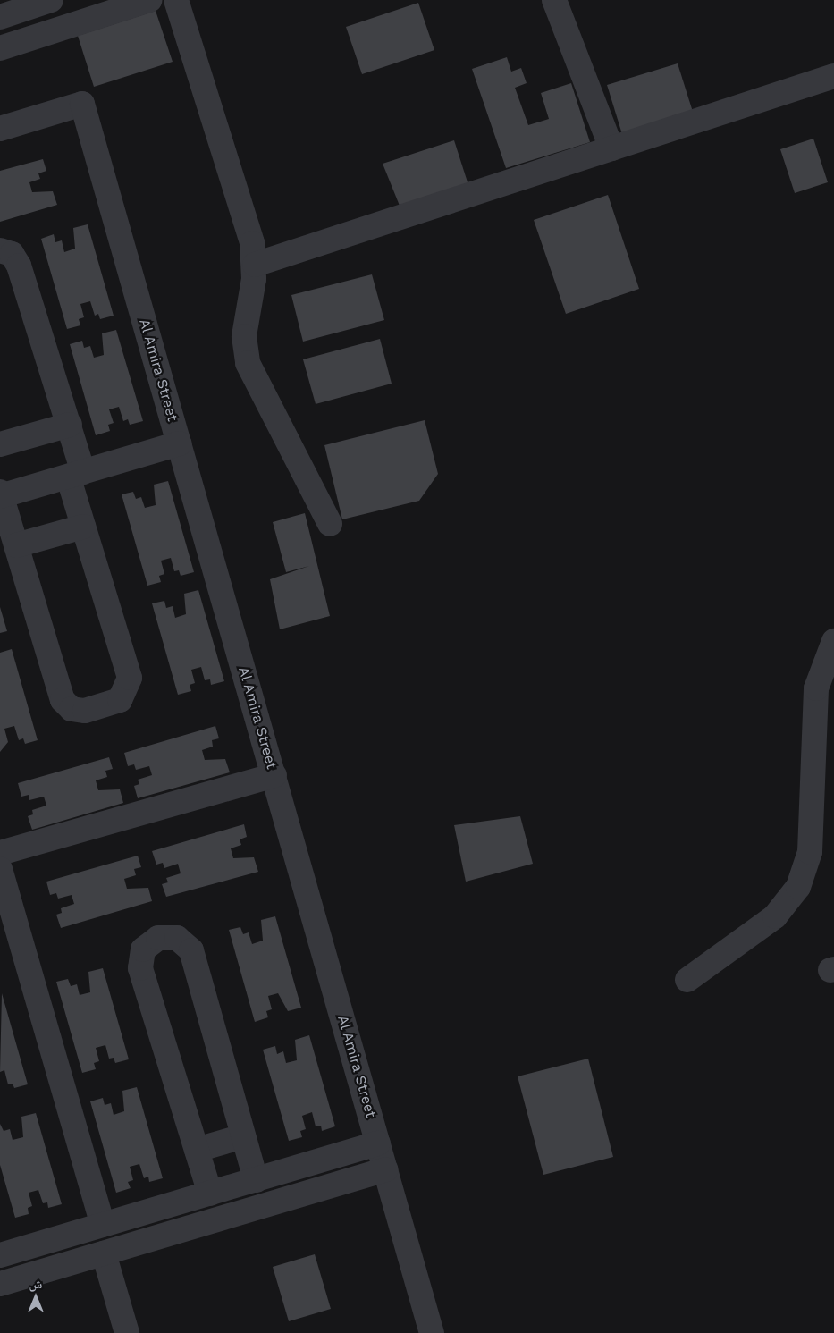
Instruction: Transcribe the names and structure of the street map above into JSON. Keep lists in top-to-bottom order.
{
  "streets": {
    "street": ["Al Amira Street"]
  },
  "north": "top"
}
